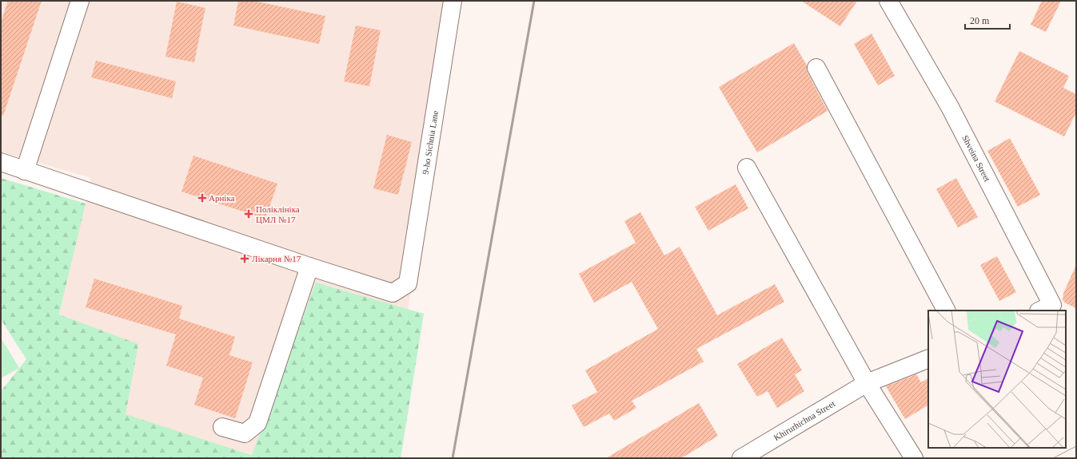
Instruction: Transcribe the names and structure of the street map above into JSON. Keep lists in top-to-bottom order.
{
  "streets": {
    "street": ["9-ho Sichnia Lane", "Shveina Street", "Khirurhichna Street"]
  },
  "places": {
    "health": ["Арніка", "Поліклініка ЦМЛ №17", "Лікарня №17"]
  },
  "scale_bar": "20 m"
}
